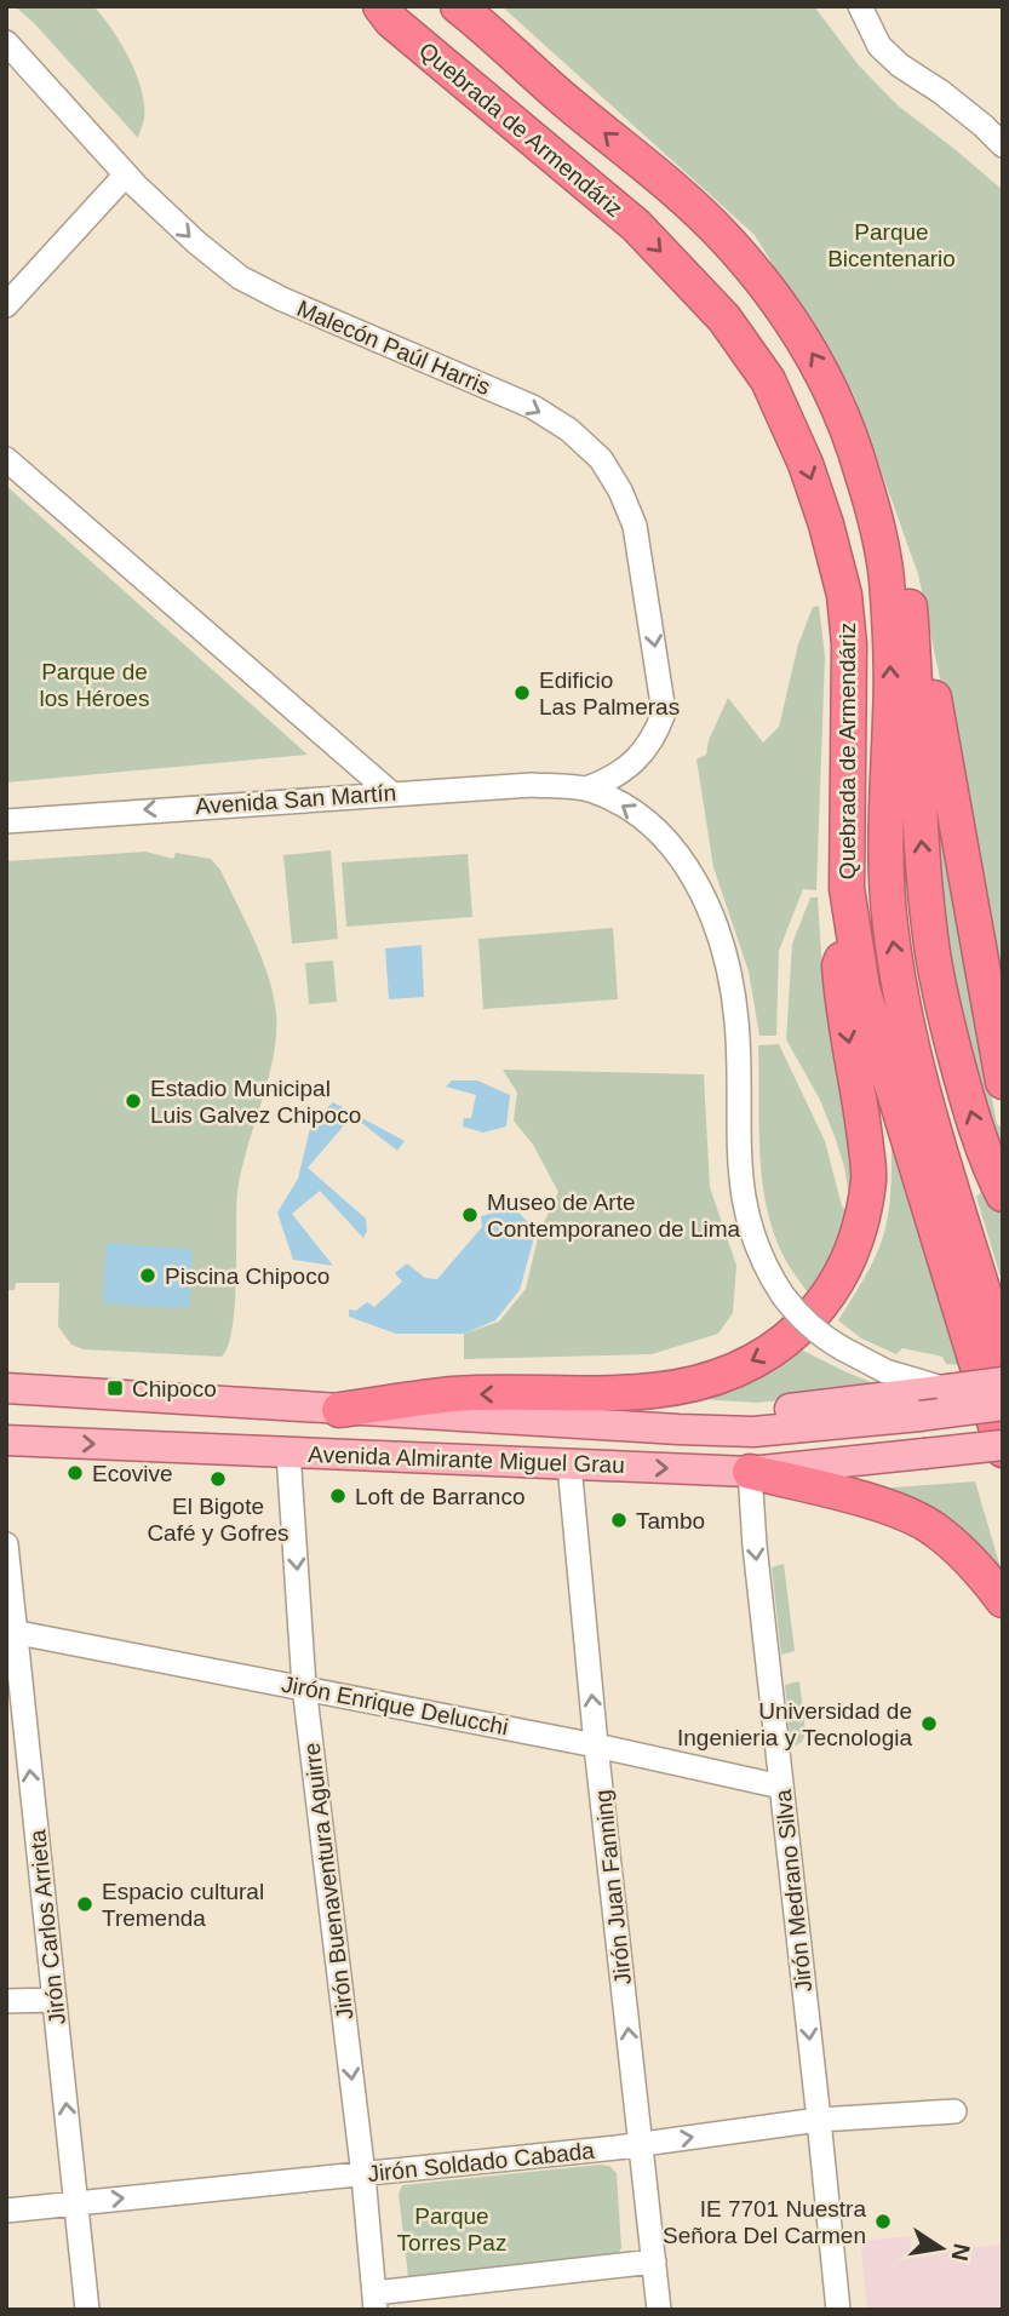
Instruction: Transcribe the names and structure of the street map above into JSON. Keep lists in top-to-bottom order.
{
  "streets": {
    "highway": ["Quebrada de Armendáriz"],
    "main road": ["Avenida Almirante Miguel Grau"],
    "street": [
      "Malecón Paúl Harris",
      "Avenida San Martín",
      "Jirón Enrique Delucchi",
      "Jirón Buenaventura Aguirre",
      "Jirón Juan Fanning",
      "Jirón Medrano Silva",
      "Jirón Carlos Arrieta",
      "Jirón Soldado Cabada"
    ]
  },
  "crossings": [
    ["Quebrada de Armendáriz", "Avenida Almirante Miguel Grau"],
    ["Malecón Paúl Harris", "Avenida San Martín"],
    ["Avenida San Martín", "Avenida Almirante Miguel Grau"],
    ["Avenida Almirante Miguel Grau", "Jirón Buenaventura Aguirre"],
    ["Avenida Almirante Miguel Grau", "Jirón Juan Fanning"],
    ["Avenida Almirante Miguel Grau", "Jirón Medrano Silva"],
    ["Jirón Enrique Delucchi", "Jirón Buenaventura Aguirre"],
    ["Jirón Enrique Delucchi", "Jirón Juan Fanning"],
    ["Jirón Enrique Delucchi", "Jirón Medrano Silva"],
    ["Jirón Enrique Delucchi", "Jirón Carlos Arrieta"],
    ["Jirón Buenaventura Aguirre", "Jirón Soldado Cabada"],
    ["Jirón Juan Fanning", "Jirón Soldado Cabada"],
    ["Jirón Medrano Silva", "Jirón Soldado Cabada"],
    ["Jirón Carlos Arrieta", "Jirón Soldado Cabada"]
  ],
  "one_way": [
    "Malecón Paúl Harris",
    "Avenida San Martín",
    "Jirón Buenaventura Aguirre",
    "Jirón Juan Fanning",
    "Jirón Medrano Silva",
    "Jirón Carlos Arrieta",
    "Jirón Soldado Cabada"
  ],
  "parks": ["Parque Bicentenario", "Parque de los Héroes", "Parque Torres Paz"],
  "places": {
    "other": [
      "Edificio Las Palmeras",
      "Estadio Municipal Luis Galvez Chipoco",
      "Museo de Arte Contemporaneo de Lima",
      "Piscina Chipoco",
      "Ecovive",
      "El Bigote Café y Gofres",
      "Loft de Barranco",
      "Tambo",
      "Universidad de Ingenieria y Tecnologia",
      "Espacio cultural Tremenda",
      "IE 7701 Nuestra Señora Del Carmen"
    ],
    "transit": ["Chipoco"]
  },
  "north": "right"
}
